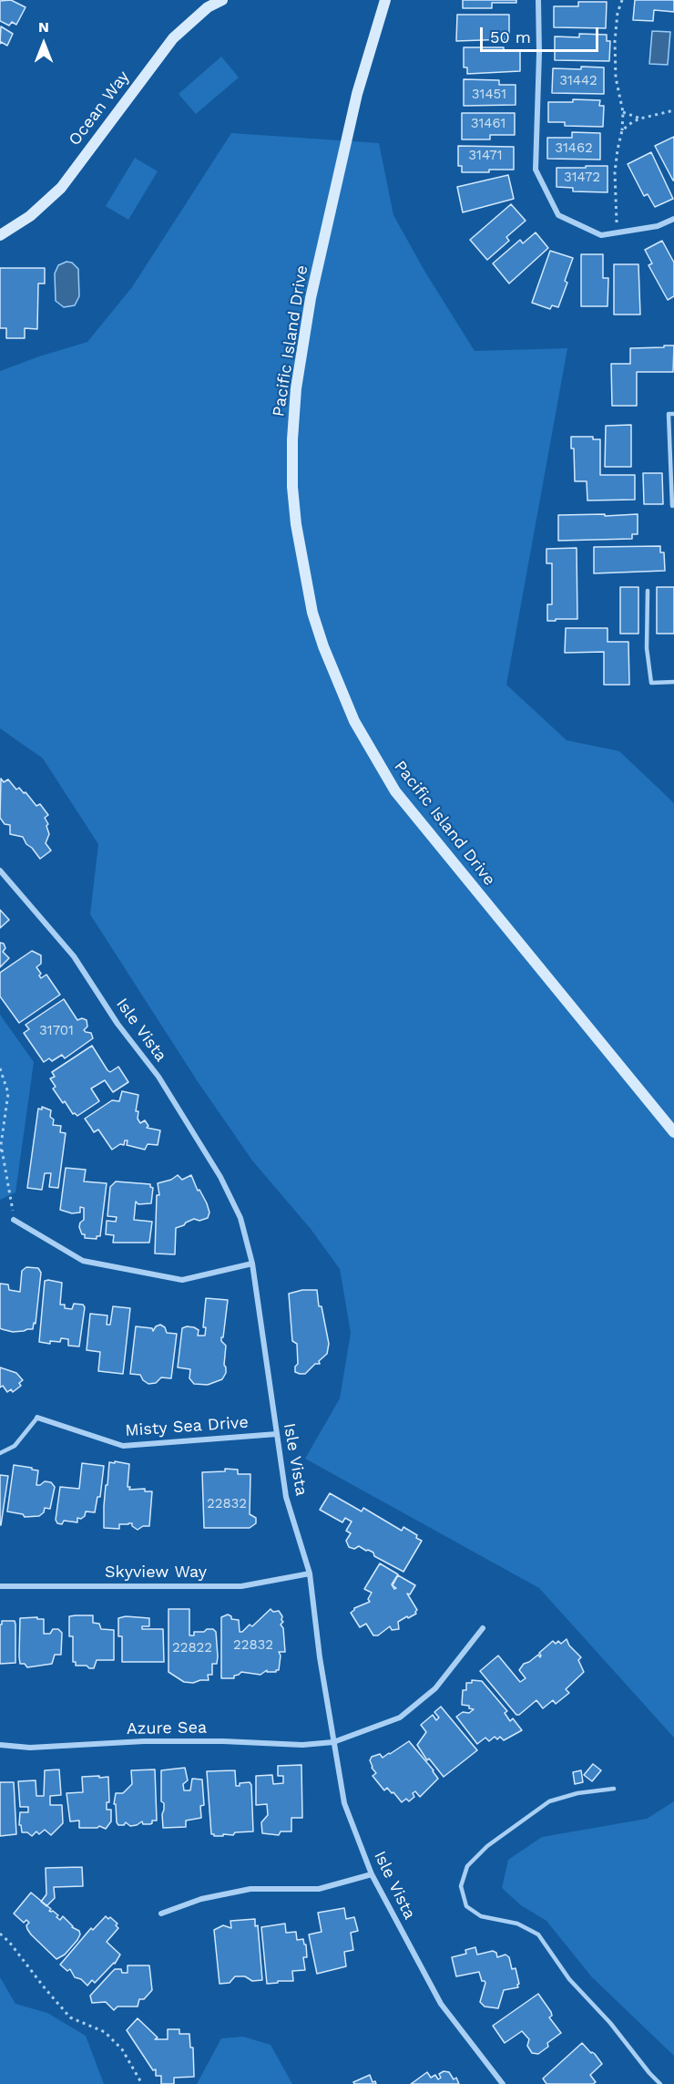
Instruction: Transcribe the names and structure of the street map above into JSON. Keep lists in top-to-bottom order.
{
  "streets": {
    "main road": ["Ocean Way", "Pacific Island Drive"],
    "street": [
      "Isle Vista",
      "Misty Sea Drive",
      "Skyview Way",
      "Azure Sea"
    ]
  },
  "crossings": [
    ["Isle Vista", "Misty Sea Drive"],
    ["Isle Vista", "Skyview Way"],
    ["Isle Vista", "Azure Sea"]
  ],
  "house_numbers": [
    "31442",
    "31451",
    "31461",
    "31462",
    "31471",
    "31472",
    "31701",
    "22832",
    "22832",
    "22822"
  ],
  "scale_bar": "50 m",
  "north": "top"
}
